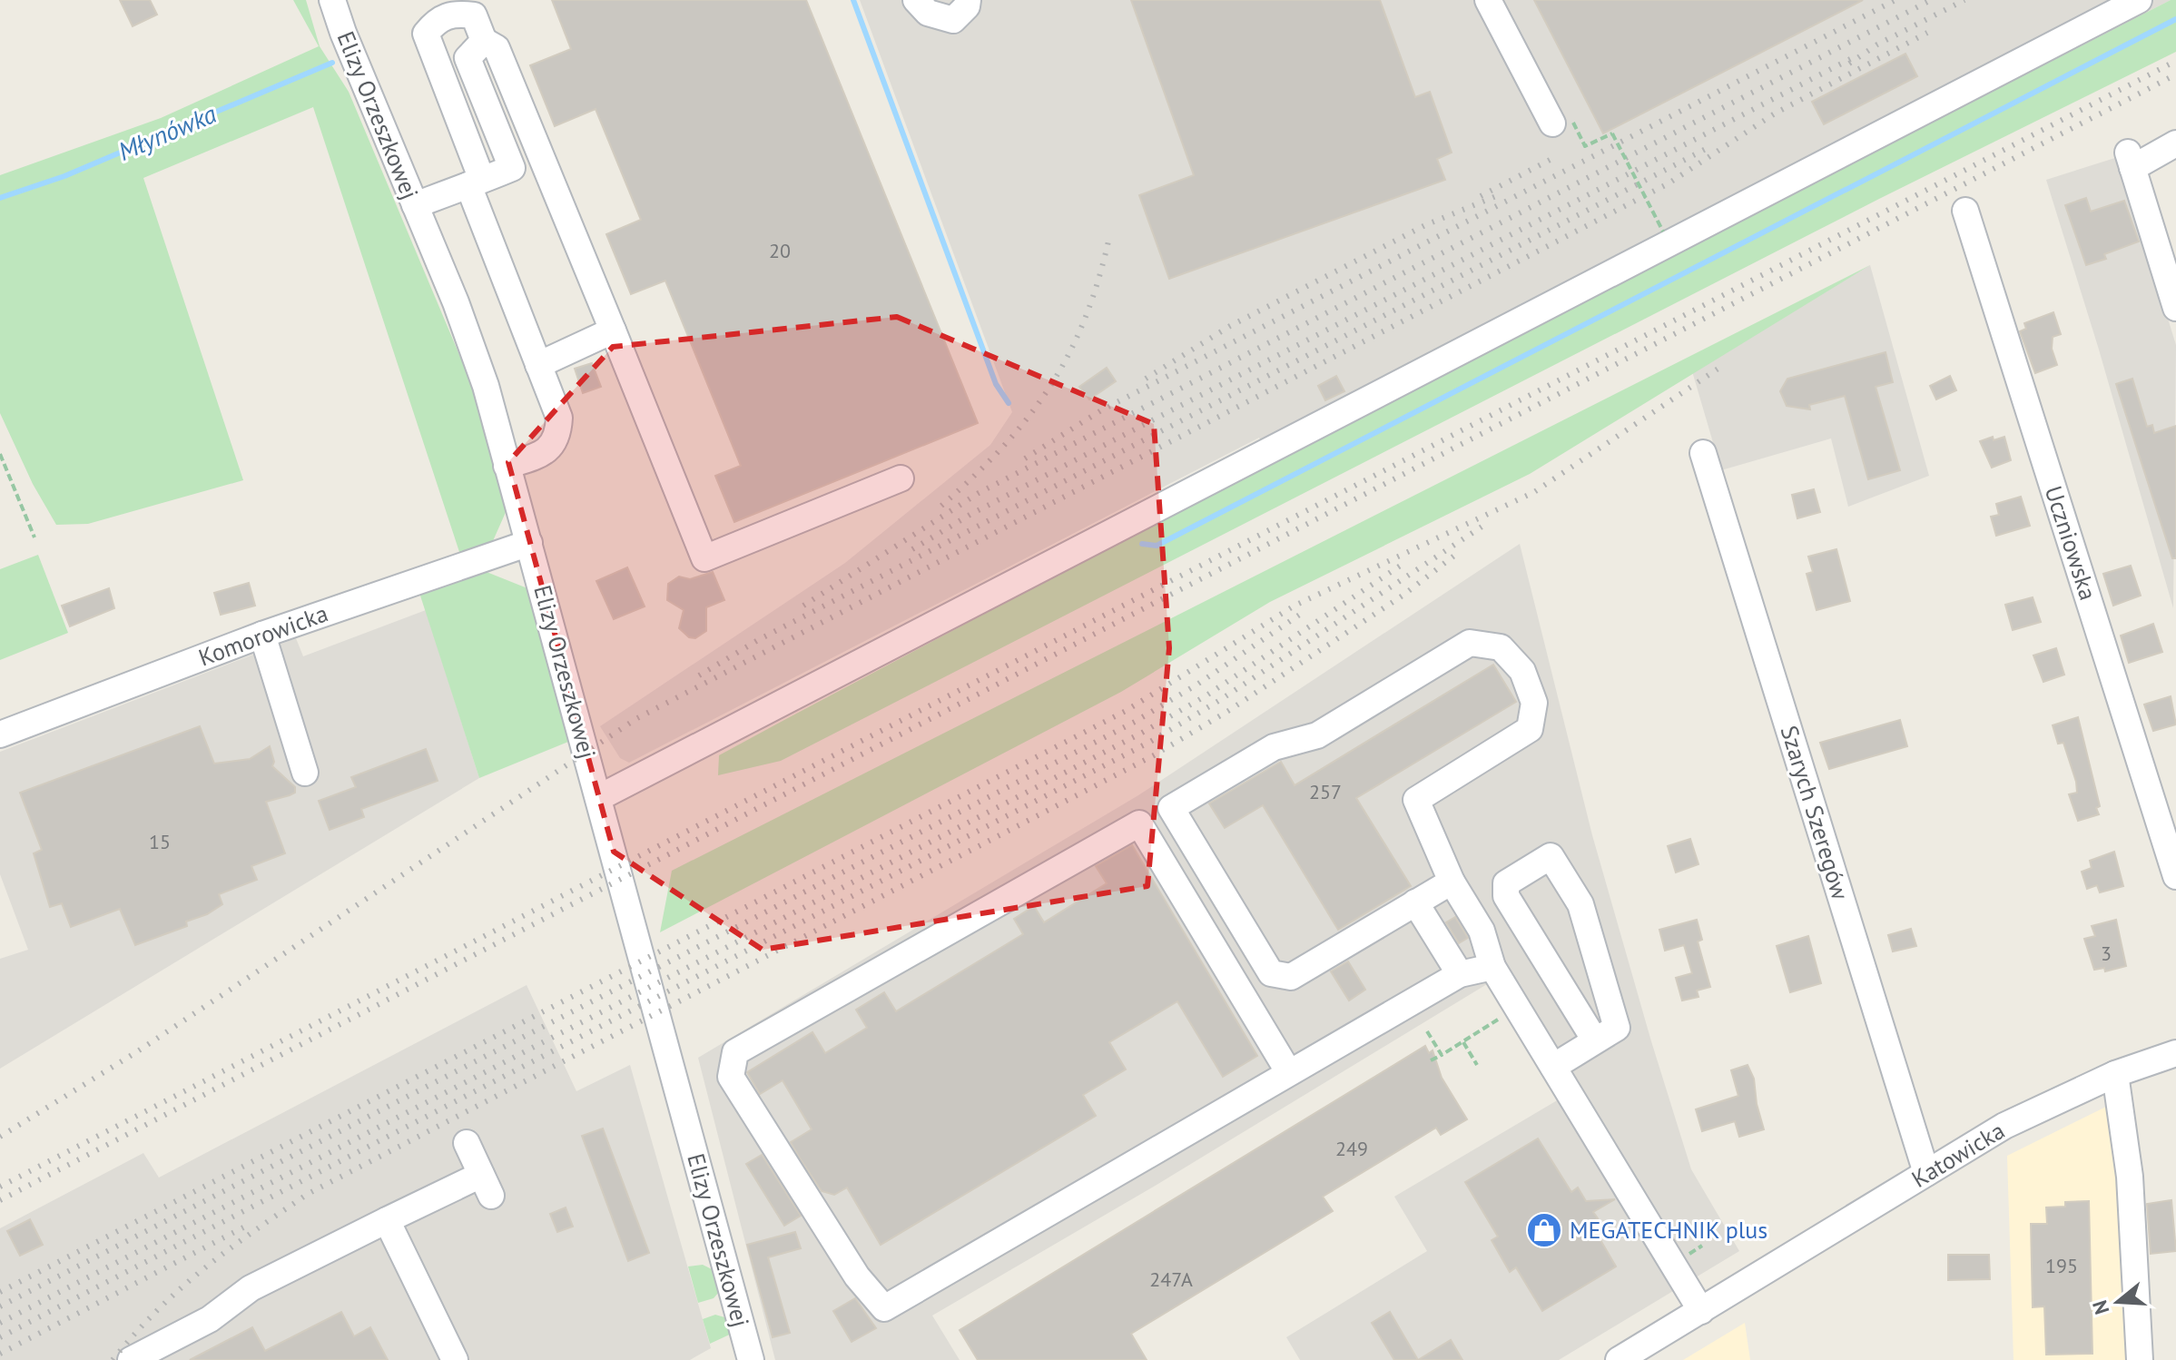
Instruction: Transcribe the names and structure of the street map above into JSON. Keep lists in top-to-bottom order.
{
  "streets": {
    "street": [
      "Elizy Orzeszkowej",
      "Uczniowska",
      "Komorowicka",
      "Szarych Szeregów",
      "Katowicka"
    ]
  },
  "crossings": [
    ["Elizy Orzeszkowej", "Komorowicka"],
    ["Szarych Szeregów", "Katowicka"]
  ],
  "water": ["Młynówka"],
  "places": {
    "shop": ["MEGATECHNIK plus"]
  },
  "house_numbers": [
    "20",
    "257",
    "15",
    "3",
    "249",
    "195",
    "247A"
  ],
  "north": "left"
}
